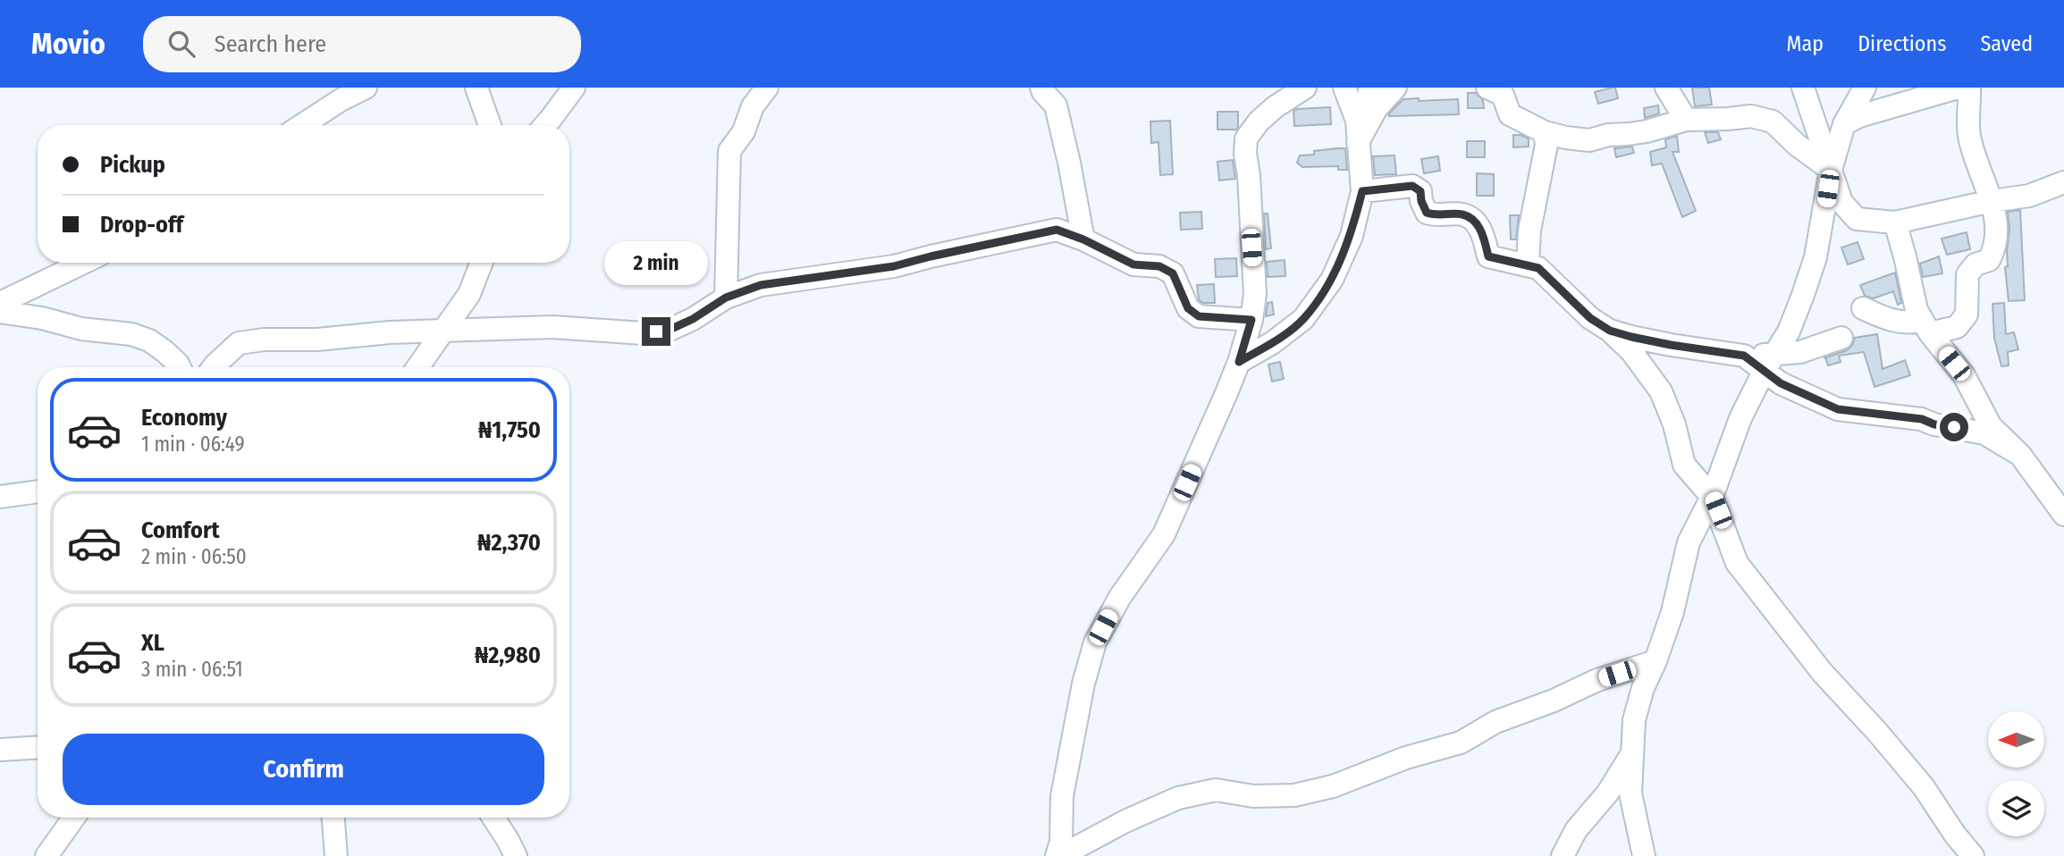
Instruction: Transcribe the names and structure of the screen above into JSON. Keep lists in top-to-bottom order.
{
  "north": "left",
  "page": {
    "header": "Movio",
    "search": "Search here",
    "nav": ["Map", "Directions", "Saved"],
    "banner": ["Pickup", "Drop-off"],
    "bubble": "2 min",
    "list": [
      {
        "name": "Economy",
        "note": "1 min · 06:49",
        "value": "₦1,750"
      },
      {
        "name": "Comfort",
        "note": "2 min · 06:50",
        "value": "₦2,370"
      },
      {
        "name": "XL",
        "note": "3 min · 06:51",
        "value": "₦2,980"
      }
    ],
    "buttons": "Confirm"
  }
}
